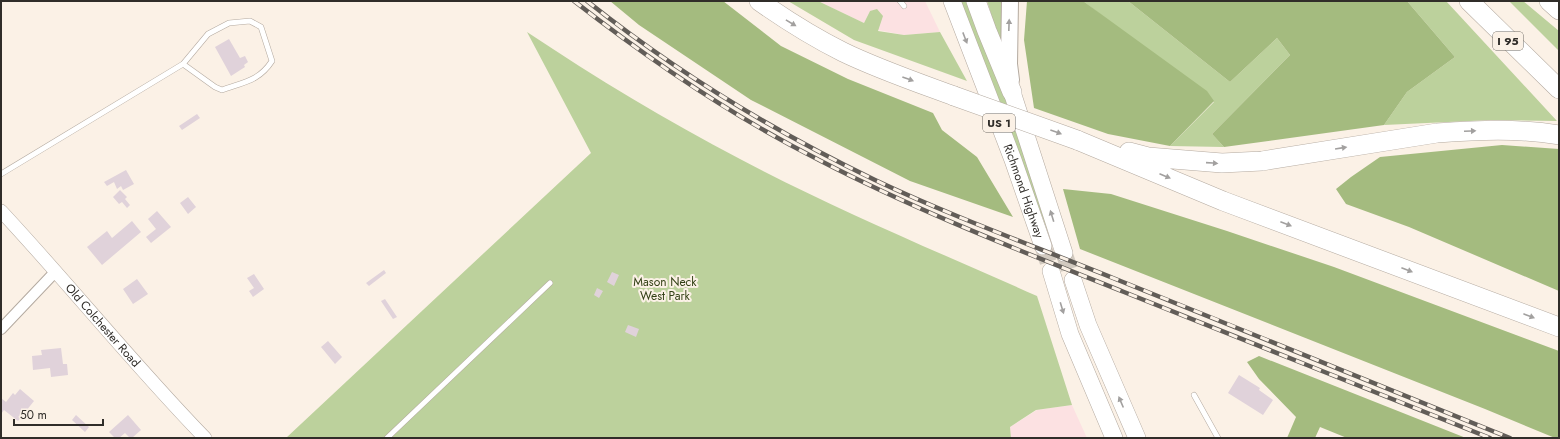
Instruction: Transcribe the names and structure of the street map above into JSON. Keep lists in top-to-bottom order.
{
  "streets": {
    "highway": ["I 95", "US 1", "Richmond Highway"],
    "street": ["Old Colchester Road"]
  },
  "parks": ["Mason Neck West Park"],
  "scale_bar": "50 m"
}
